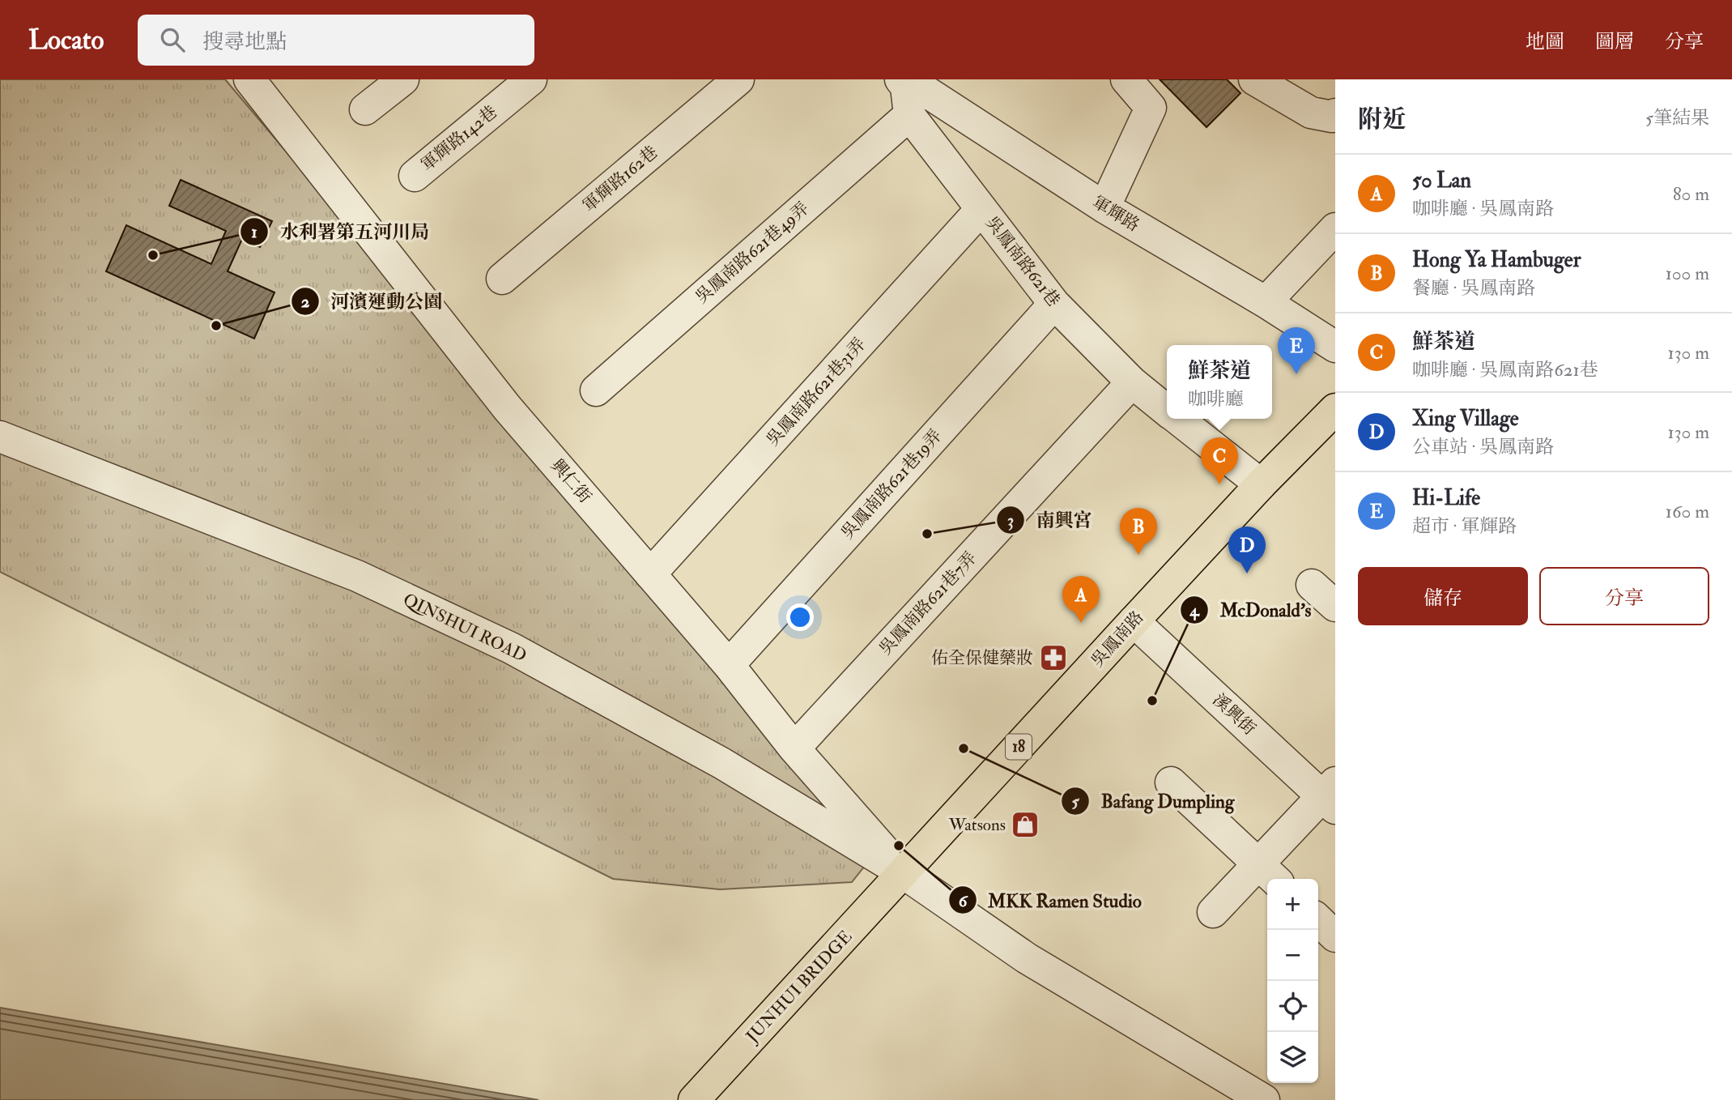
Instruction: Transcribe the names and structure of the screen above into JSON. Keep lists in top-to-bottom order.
{
  "streets": {
    "main road": ["吳鳳南路", "18", "JUNHUI BRIDGE"],
    "street": [
      "軍輝路142巷",
      "軍輝路162巷",
      "軍輝路",
      "吳鳳南路621巷49弄",
      "吳鳳南路621巷",
      "吳鳳南路621巷31弄",
      "興仁街",
      "吳鳳南路621巷19弄",
      "吳鳳南路621巷7弄",
      "QINSHUI ROAD",
      "溪興街"
    ]
  },
  "crossings": [
    ["軍輝路", "吳鳳南路621巷49弄"],
    ["軍輝路", "吳鳳南路621巷"],
    ["吳鳳南路621巷49弄", "吳鳳南路621巷"],
    ["吳鳳南路621巷", "吳鳳南路621巷31弄"],
    ["吳鳳南路621巷", "吳鳳南路621巷19弄"],
    ["吳鳳南路621巷", "吳鳳南路621巷7弄"],
    ["吳鳳南路621巷", "吳鳳南路"],
    ["吳鳳南路621巷31弄", "興仁街"],
    ["興仁街", "吳鳳南路621巷19弄"],
    ["興仁街", "吳鳳南路621巷7弄"],
    ["興仁街", "QINSHUI ROAD"],
    ["興仁街", "吳鳳南路"],
    ["興仁街", "JUNHUI BRIDGE"],
    ["QINSHUI ROAD", "吳鳳南路"],
    ["QINSHUI ROAD", "JUNHUI BRIDGE"],
    ["吳鳳南路", "溪興街"],
    ["吳鳳南路", "JUNHUI BRIDGE"]
  ],
  "places": {
    "other": [
      "水利署第五河川局",
      "河濱運動公園",
      "南興宮",
      "McDonald's",
      "Bafang Dumpling",
      "MKK Ramen Studio"
    ],
    "pharmacy": ["佑全保健藥妝"],
    "shop": ["Watsons"]
  },
  "page": {
    "header": "Locato",
    "search": "搜尋地點",
    "nav": ["地圖", "圖層", "分享"],
    "heading": ["附近", "5筆結果"],
    "list": [
      {
        "mark": "A",
        "name": "50 Lan",
        "note": "咖啡廳 · 吳鳳南路",
        "value": "80 m"
      },
      {
        "mark": "B",
        "name": "Hong Ya Hambuger",
        "note": "餐廳 · 吳鳳南路",
        "value": "100 m"
      },
      {
        "mark": "C",
        "name": "鮮茶道",
        "note": "咖啡廳 · 吳鳳南路621巷",
        "value": "130 m"
      },
      {
        "mark": "D",
        "name": "Xing Village",
        "note": "公車站 · 吳鳳南路",
        "value": "130 m"
      },
      {
        "mark": "E",
        "name": "Hi-Life",
        "note": "超市 · 軍輝路",
        "value": "160 m"
      }
    ],
    "pins": [
      "E",
      "C",
      "B",
      "D",
      "A"
    ],
    "popup": ["鮮茶道", "咖啡廳"],
    "buttons": ["儲存", "分享"],
    "map_buttons": ["+", "−"]
  }
}
